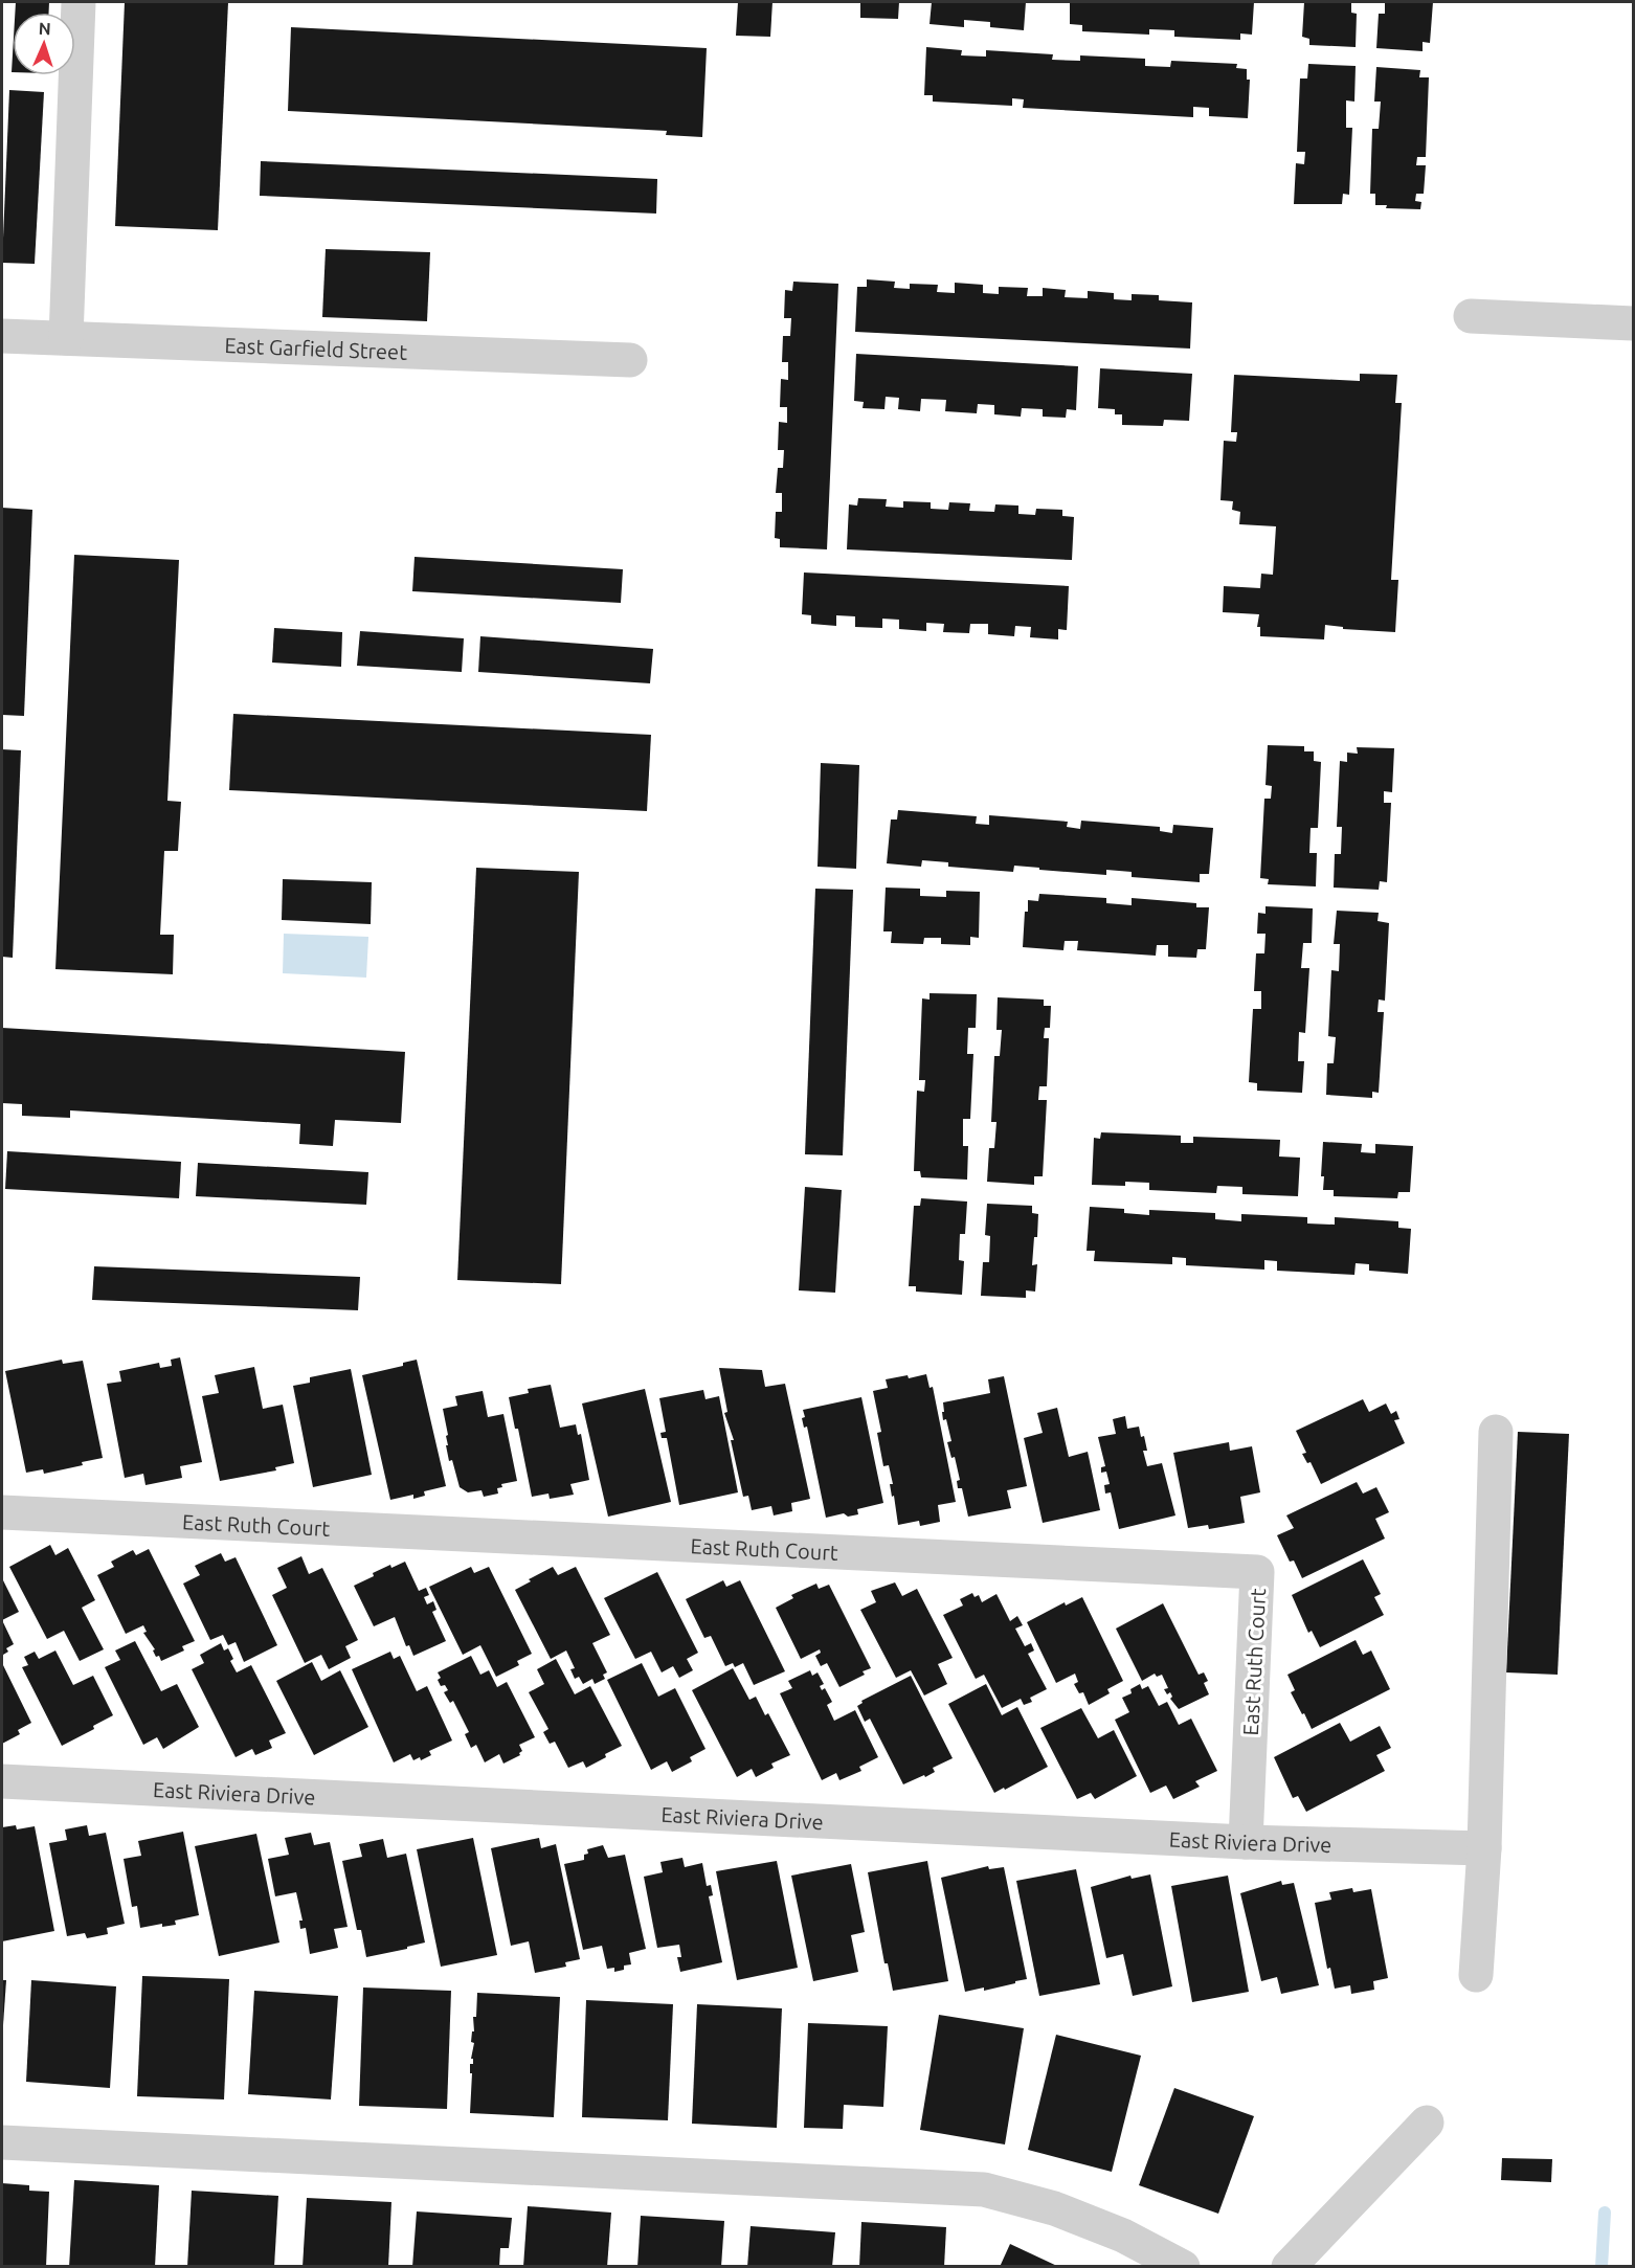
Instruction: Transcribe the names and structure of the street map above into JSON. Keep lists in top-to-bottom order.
{
  "streets": {
    "street": ["East Garfield Street", "East Ruth Court", "East Riviera Drive"]
  },
  "crossings": [
    ["East Ruth Court", "East Riviera Drive"]
  ],
  "north": "top"
}
